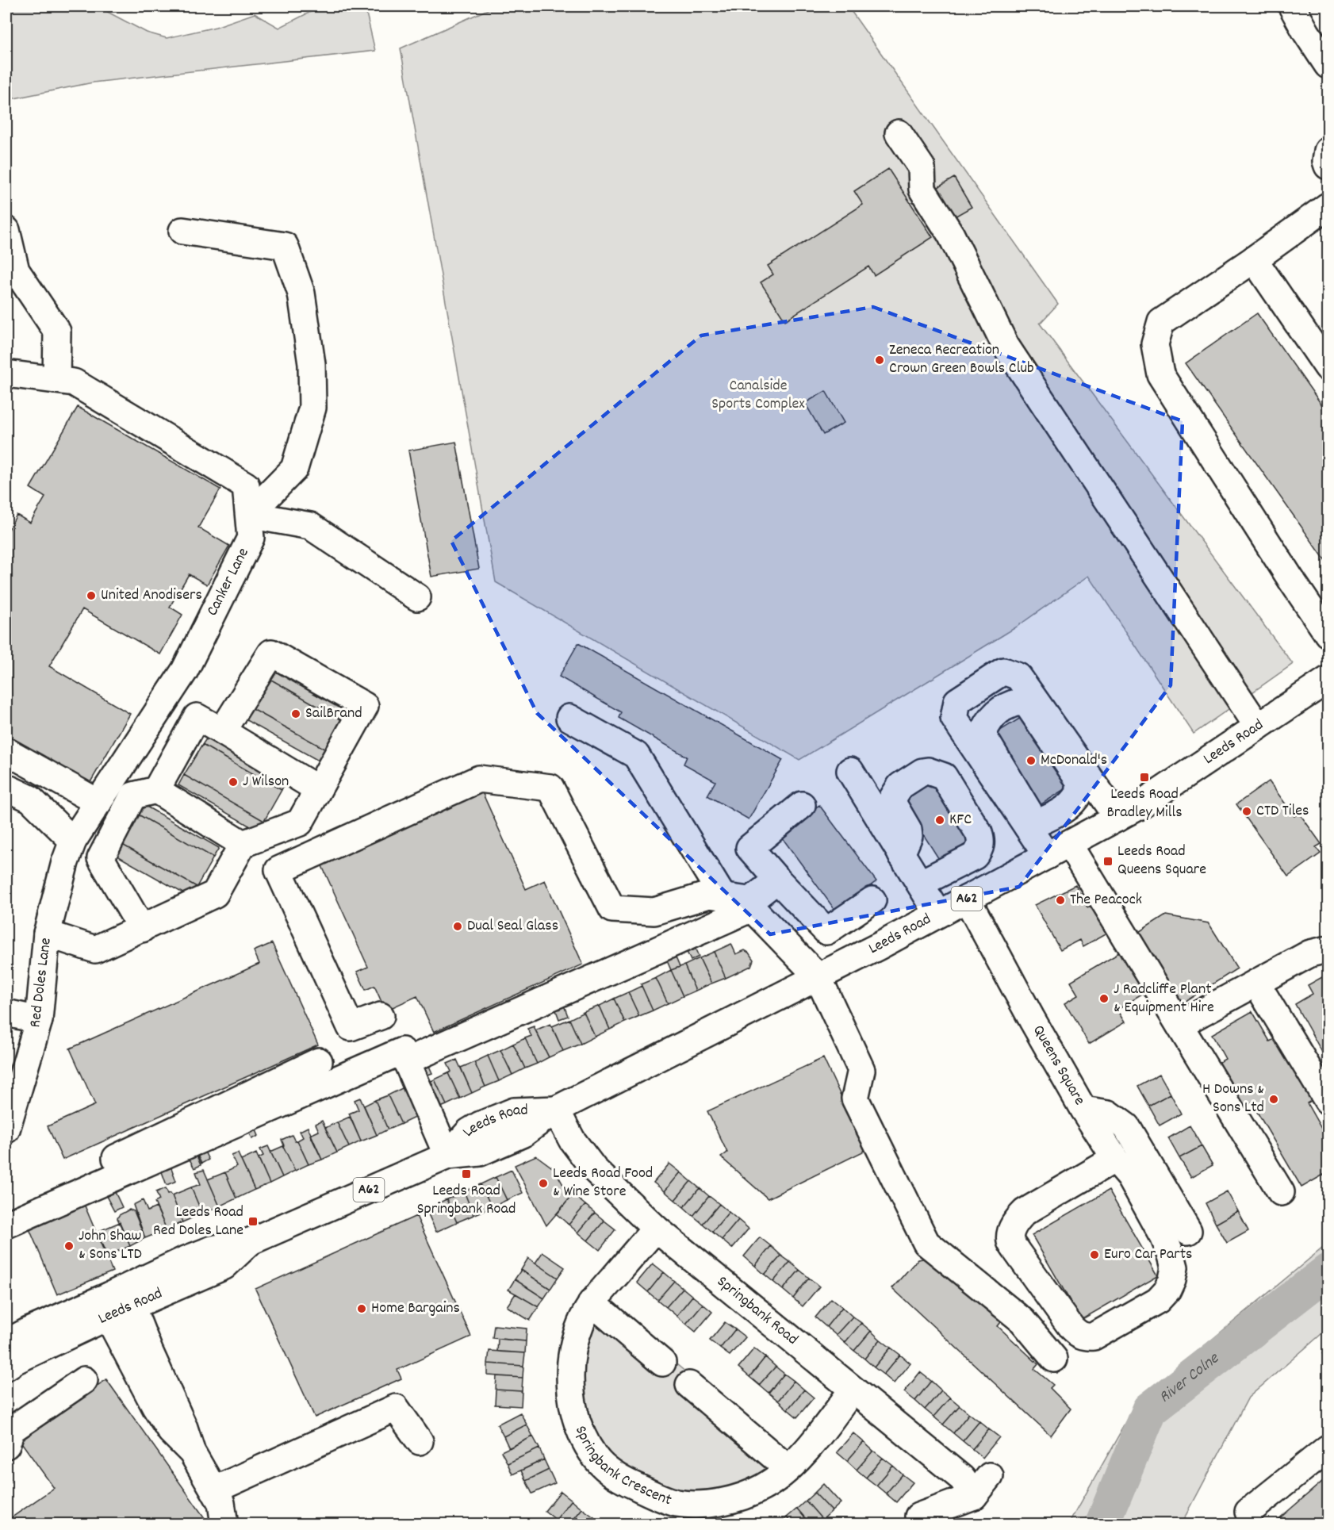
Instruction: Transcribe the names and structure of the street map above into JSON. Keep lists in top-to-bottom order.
{
  "streets": {
    "street": [
      "Canker Lane",
      "Leeds Road",
      "A62",
      "Red Doles Lane",
      "Queens Square",
      "Springbank Road",
      "Springbank Crescent"
    ]
  },
  "crossings": [
    ["Canker Lane", "Red Doles Lane"],
    ["Leeds Road", "Queens Square"],
    ["Leeds Road", "Springbank Road"],
    ["Springbank Road", "Springbank Crescent"]
  ],
  "water": ["River Colne"],
  "parks": ["Canalside Sports Complex"],
  "places": {
    "other": [
      "Zeneca Recreation Crown Green Bowls Club",
      "United Anodisers",
      "SailBrand",
      "McDonald's",
      "J Wilson",
      "CTD Tiles",
      "KFC",
      "The Peacock",
      "Dual Seal Glass",
      "J Radcliffe Plant & Equipment Hire",
      "H Downs & Sons Ltd",
      "Leeds Road Food & Wine Store",
      "John Shaw & Sons LTD",
      "Euro Car Parts",
      "Home Bargains"
    ],
    "transit": [
      "Leeds Road Bradley Mills",
      "Leeds Road Queens Square",
      "Leeds Road Springbank Road",
      "Leeds Road Red Doles Lane"
    ]
  }
}
